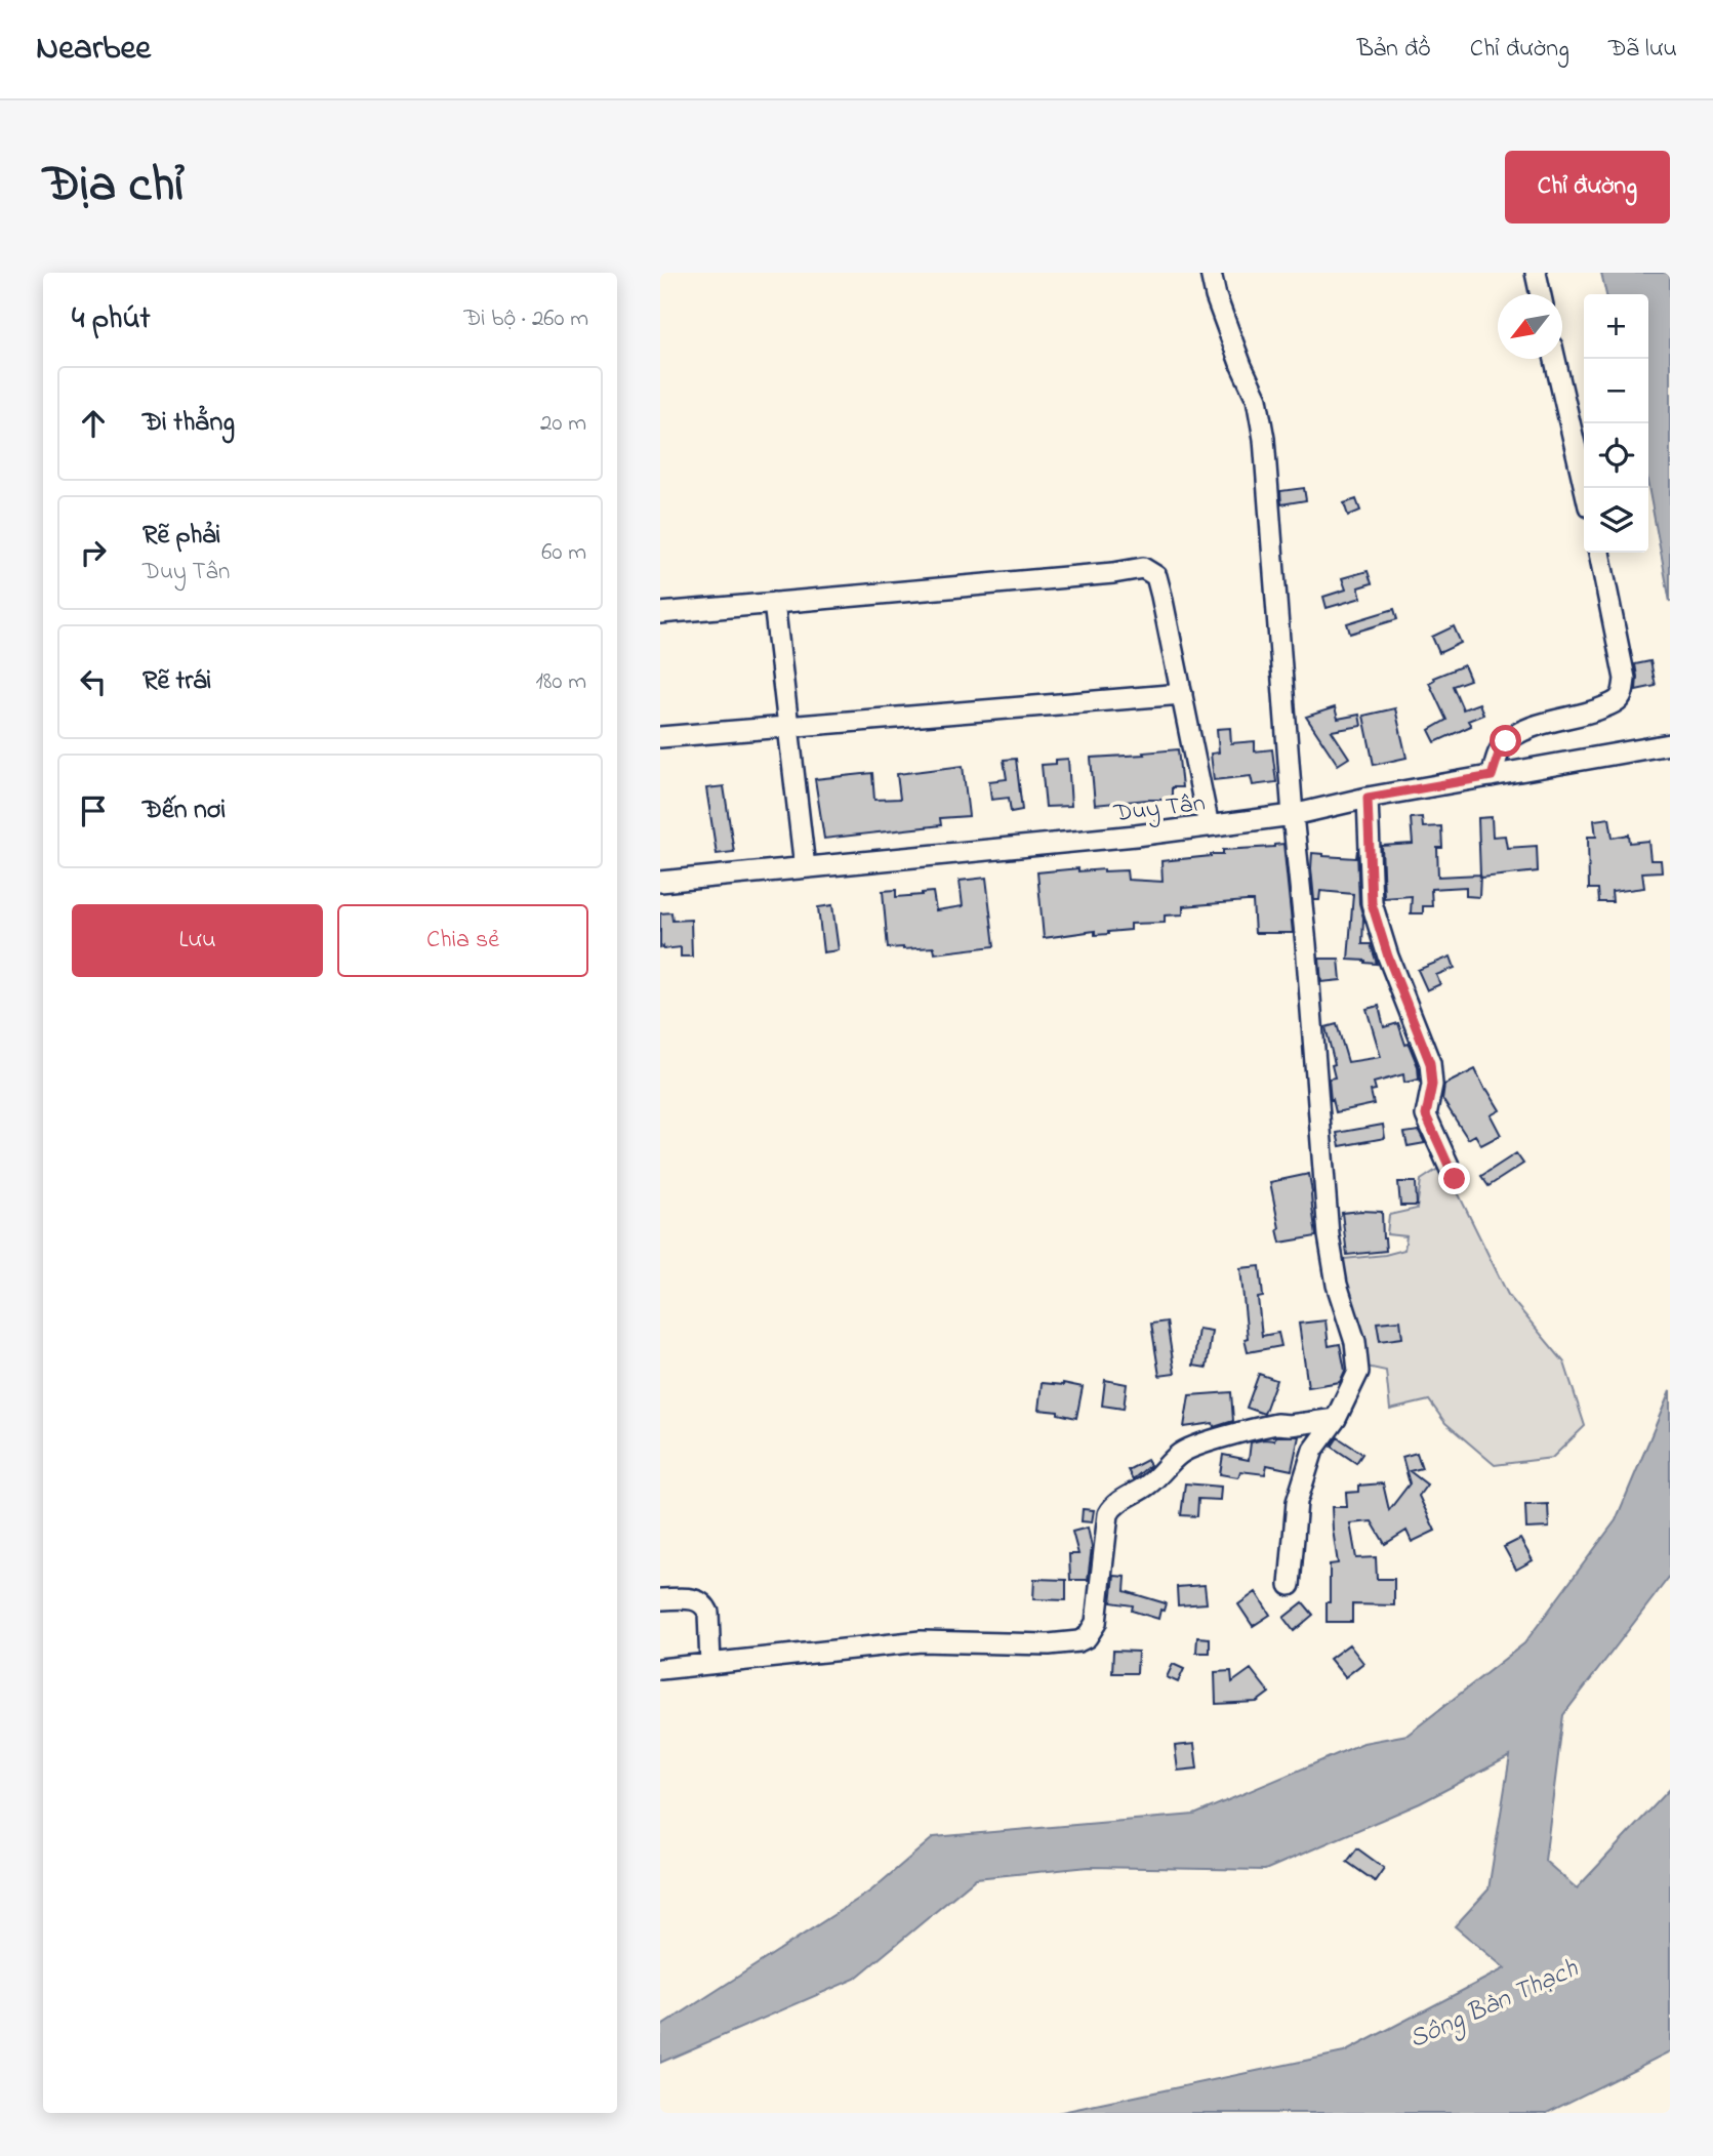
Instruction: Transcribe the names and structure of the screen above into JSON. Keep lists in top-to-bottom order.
{
  "streets": {
    "street": ["Duy Tân"]
  },
  "water": ["Sông Bàn Thạch"],
  "north": "bottom left",
  "page": {
    "header": "Nearbee",
    "nav": ["Bản đồ", "Chỉ đường", "Đã lưu"],
    "title": "Địa chỉ",
    "buttons": [
      "Chỉ đường",
      ["Lưu", "Chia sẻ"]
    ],
    "heading": ["4 phút", "Đi bộ · 260 m"],
    "map_buttons": ["+", "−"],
    "list": [
      ["Đi thẳng", "20 m"],
      ["Rẽ phải", "Duy Tân", "60 m"],
      ["Rẽ trái", "180 m"],
      "Đến nơi"
    ]
  }
}
